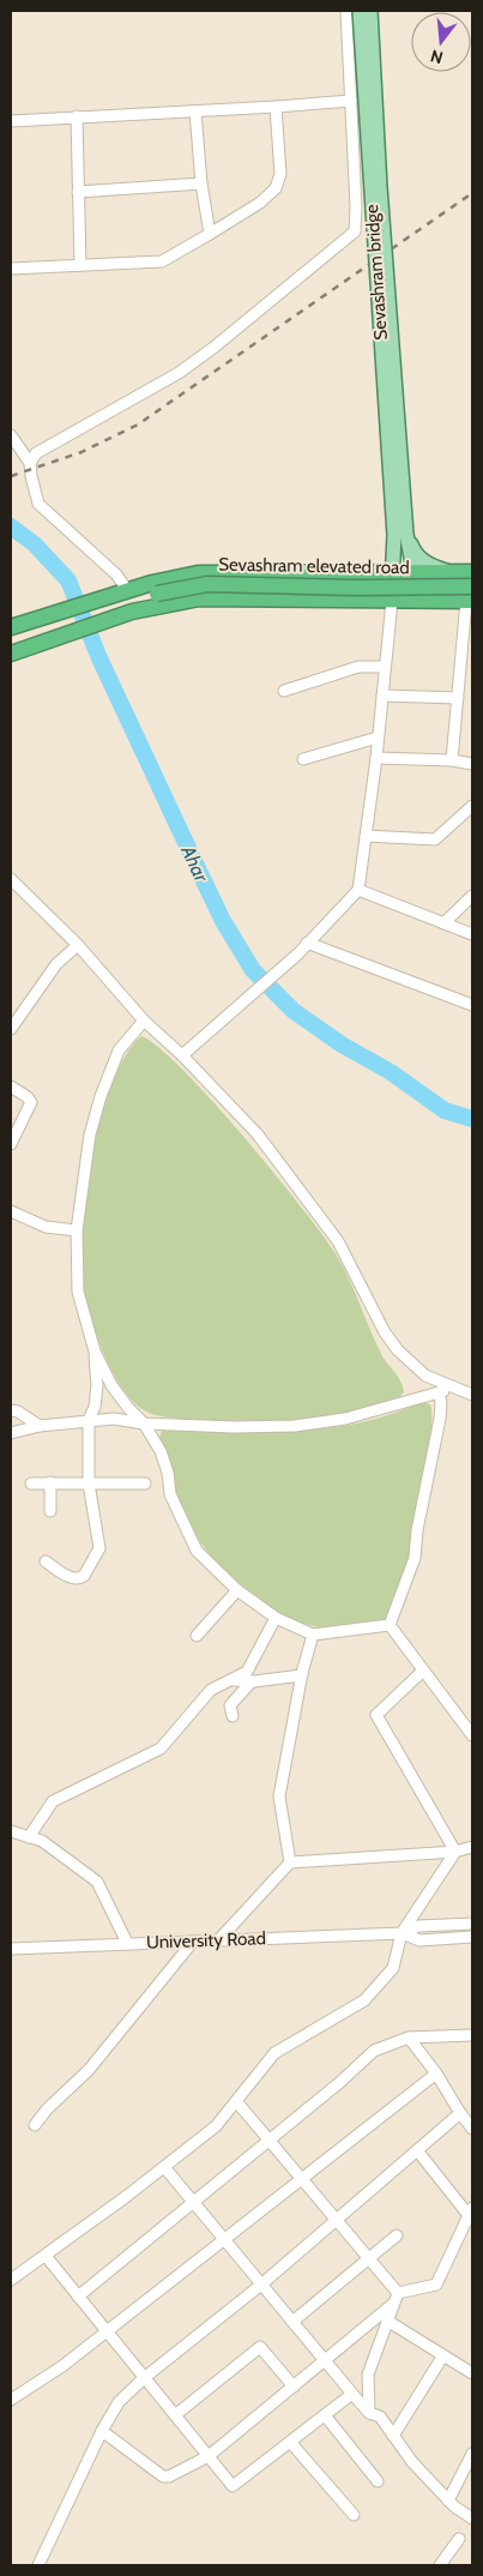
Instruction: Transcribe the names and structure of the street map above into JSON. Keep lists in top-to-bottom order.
{
  "streets": {
    "highway": ["Sevashram elevated road"],
    "main road": ["Sevashram bridge"],
    "street": ["University Road"]
  },
  "water": ["Ahar"],
  "north": "bottom"
}
